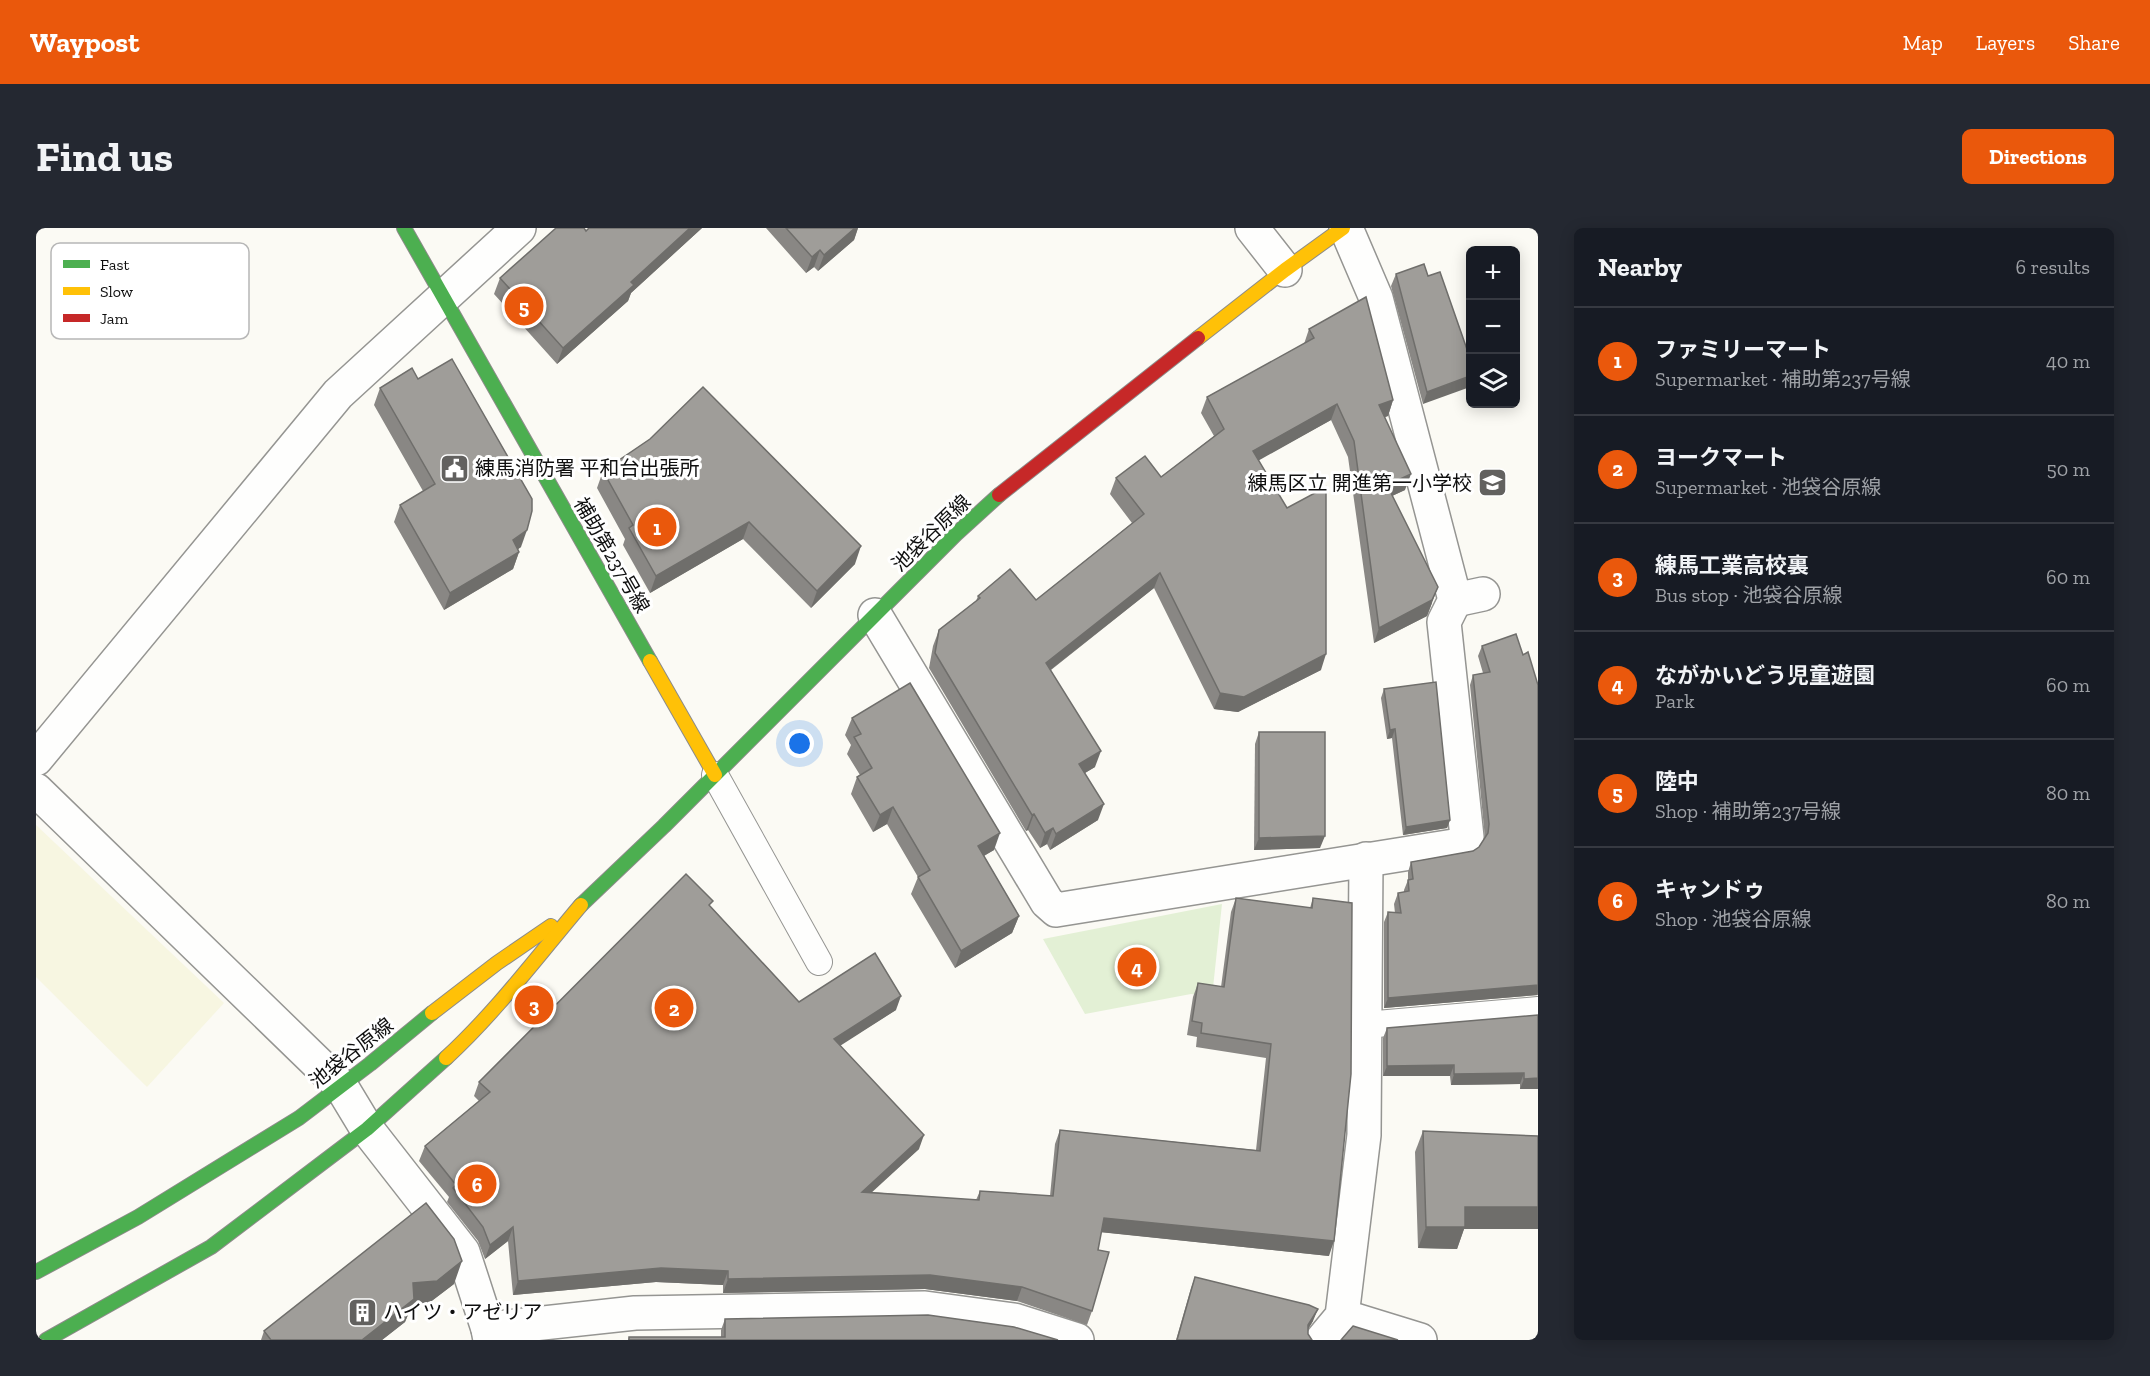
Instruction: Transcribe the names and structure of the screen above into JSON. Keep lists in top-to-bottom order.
{
  "streets": {
    "main road": ["池袋谷原線", "補助第237号線"]
  },
  "crossings": [
    ["池袋谷原線", "補助第237号線"]
  ],
  "places": {
    "public building": ["練馬消防署 平和台出張所"],
    "school or university": ["練馬区立 開進第一小学校"],
    "building": ["ハイツ・アゼリア"]
  },
  "legend": ["Fast", "Slow", "Jam"],
  "page": {
    "header": "Waypost",
    "nav": ["Map", "Layers", "Share"],
    "buttons": "Directions",
    "title": "Find us",
    "heading": ["Nearby", "6 results"],
    "map_buttons": ["+", "−"],
    "pins": [
      "5",
      "1",
      "4",
      "3",
      "2",
      "6"
    ],
    "list": [
      {
        "mark": "1",
        "name": "ファミリーマート",
        "note": "Supermarket · 補助第237号線",
        "value": "40 m"
      },
      {
        "mark": "2",
        "name": "ヨークマート",
        "note": "Supermarket · 池袋谷原線",
        "value": "50 m"
      },
      {
        "mark": "3",
        "name": "練馬工業高校裏",
        "note": "Bus stop · 池袋谷原線",
        "value": "60 m"
      },
      {
        "mark": "4",
        "name": "ながかいどう児童遊園",
        "note": "Park",
        "value": "60 m"
      },
      {
        "mark": "5",
        "name": "陸中",
        "note": "Shop · 補助第237号線",
        "value": "80 m"
      },
      {
        "mark": "6",
        "name": "キャンドゥ",
        "note": "Shop · 池袋谷原線",
        "value": "80 m"
      }
    ]
  }
}
